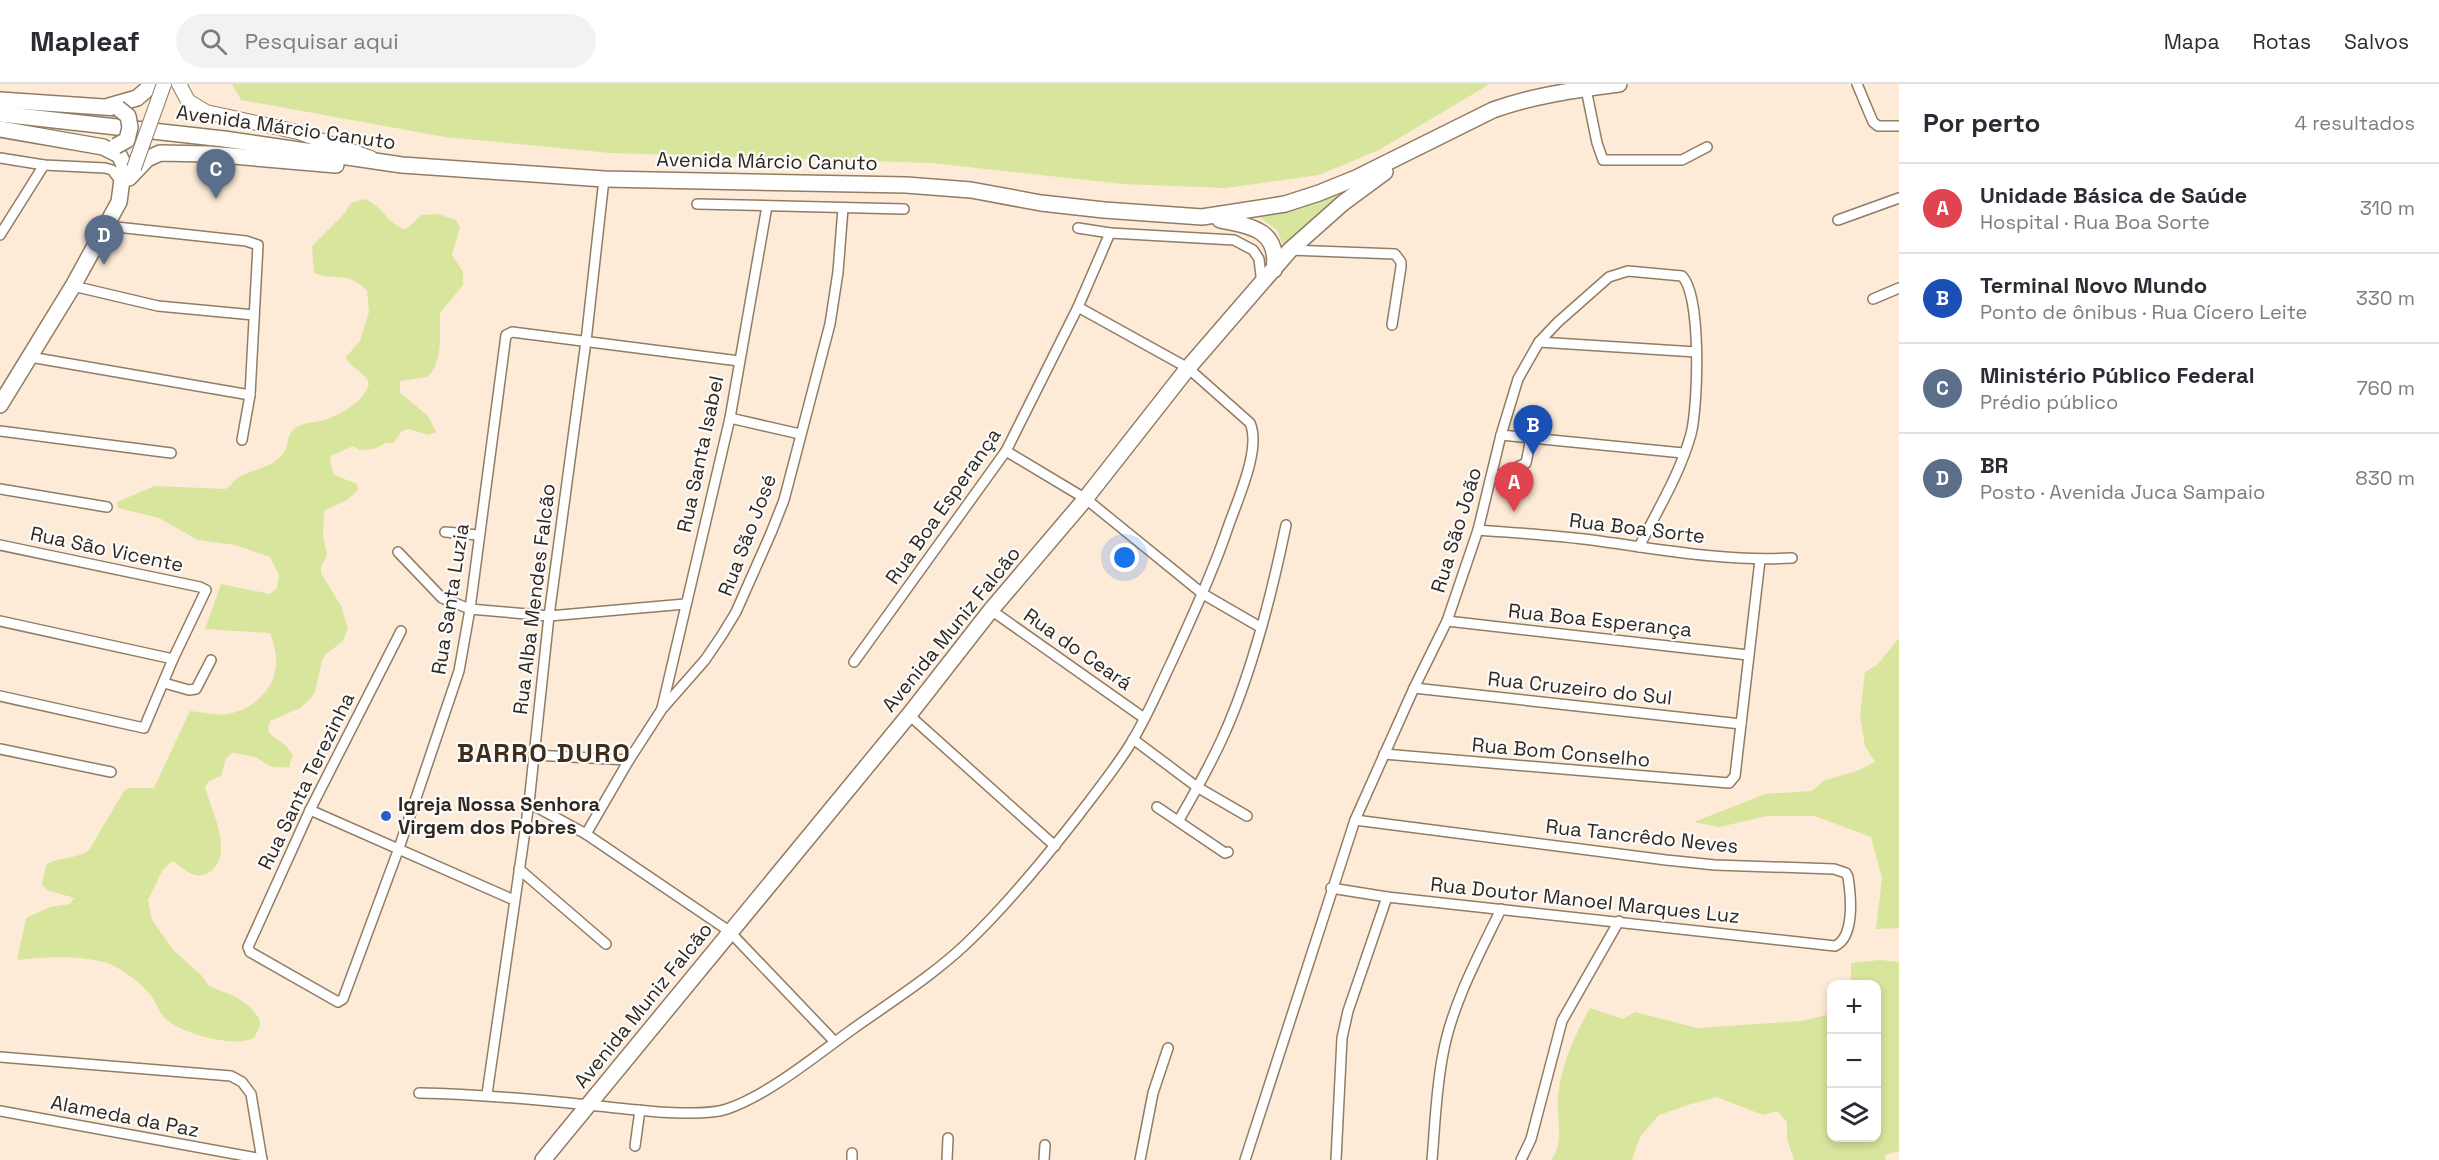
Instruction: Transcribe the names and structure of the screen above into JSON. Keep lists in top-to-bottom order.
{
  "streets": {
    "main road": ["Avenida Márcio Canuto", "Avenida Muniz Falcão"],
    "street": [
      "Rua Santa Isabel",
      "Rua Boa Esperança",
      "Rua Boa Sorte",
      "Rua São João",
      "Rua São José",
      "Rua São Vicente",
      "Rua Santa Luzia",
      "Rua Alba Mendes Falcão",
      "Rua do Ceará",
      "Rua Cruzeiro do Sul",
      "Rua Bom Conselho",
      "Rua Santa Terezinha",
      "Rua Tancrêdo Neves",
      "Rua Doutor Manoel Marques Luz",
      "Alameda da Paz"
    ]
  },
  "crossings": [
    ["Avenida Márcio Canuto", "Rua Alba Mendes Falcão"],
    ["Avenida Márcio Canuto", "Avenida Muniz Falcão"],
    ["Rua Santa Isabel", "Rua São José"],
    ["Rua Boa Esperança", "Rua São João"],
    ["Rua Boa Sorte", "Rua São João"],
    ["Rua São João", "Rua Cruzeiro do Sul"],
    ["Rua São João", "Rua Bom Conselho"],
    ["Rua São João", "Rua Tancrêdo Neves"],
    ["Rua São João", "Rua Doutor Manoel Marques Luz"],
    ["Rua Santa Luzia", "Rua Alba Mendes Falcão"],
    ["Rua Santa Luzia", "Rua Santa Terezinha"],
    ["Avenida Muniz Falcão", "Rua do Ceará"],
    ["Rua Cruzeiro do Sul", "Rua Bom Conselho"],
    ["Rua Tancrêdo Neves", "Rua Doutor Manoel Marques Luz"]
  ],
  "districts": ["BARRO DURO"],
  "places": ["Igreja Nossa Senhora Virgem dos Pobres"],
  "page": {
    "header": "Mapleaf",
    "search": "Pesquisar aqui",
    "nav": ["Mapa", "Rotas", "Salvos"],
    "heading": ["Por perto", "4 resultados"],
    "pins": [
      "C",
      "D",
      "B",
      "A"
    ],
    "list": [
      {
        "mark": "A",
        "name": "Unidade Básica de Saúde",
        "note": "Hospital · Rua Boa Sorte",
        "value": "310 m"
      },
      {
        "mark": "B",
        "name": "Terminal Novo Mundo",
        "note": "Ponto de ônibus · Rua Cícero Leite",
        "value": "330 m"
      },
      {
        "mark": "C",
        "name": "Ministério Público Federal",
        "note": "Prédio público",
        "value": "760 m"
      },
      {
        "mark": "D",
        "name": "BR",
        "note": "Posto · Avenida Juca Sampaio",
        "value": "830 m"
      }
    ],
    "map_buttons": ["+", "−"]
  }
}
